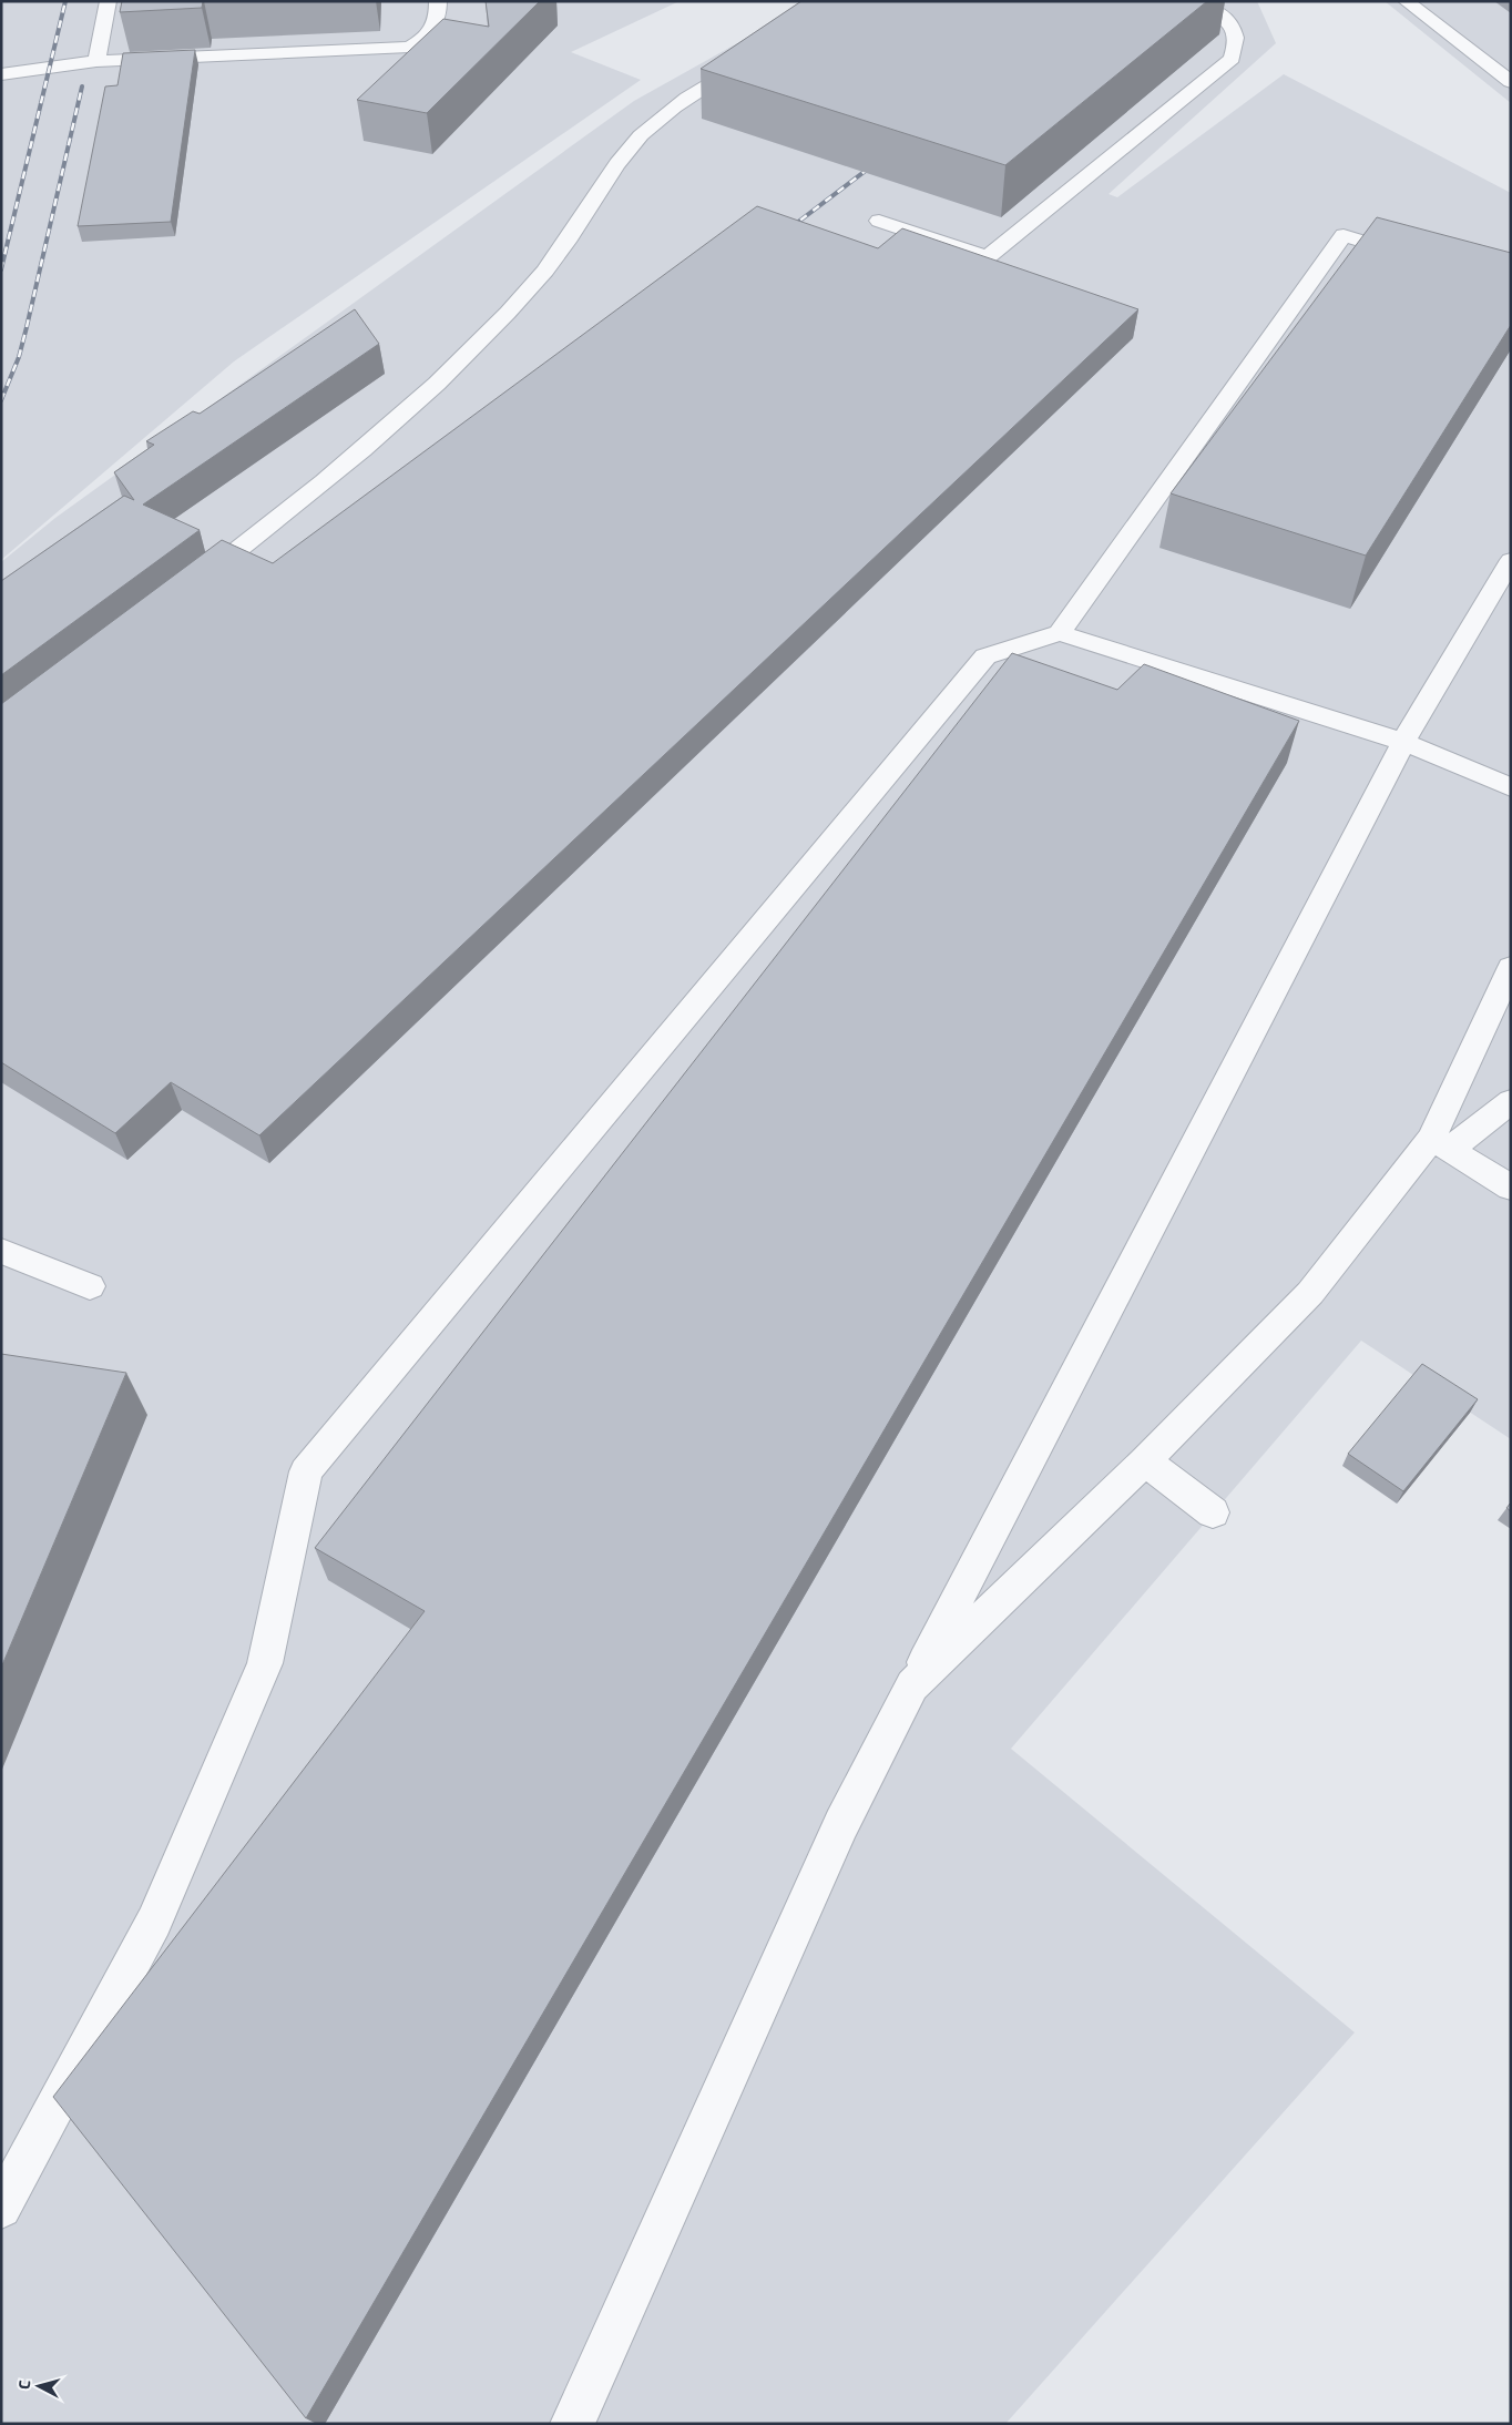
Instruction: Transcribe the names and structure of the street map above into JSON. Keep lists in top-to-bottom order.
{
  "north": "left"
}
